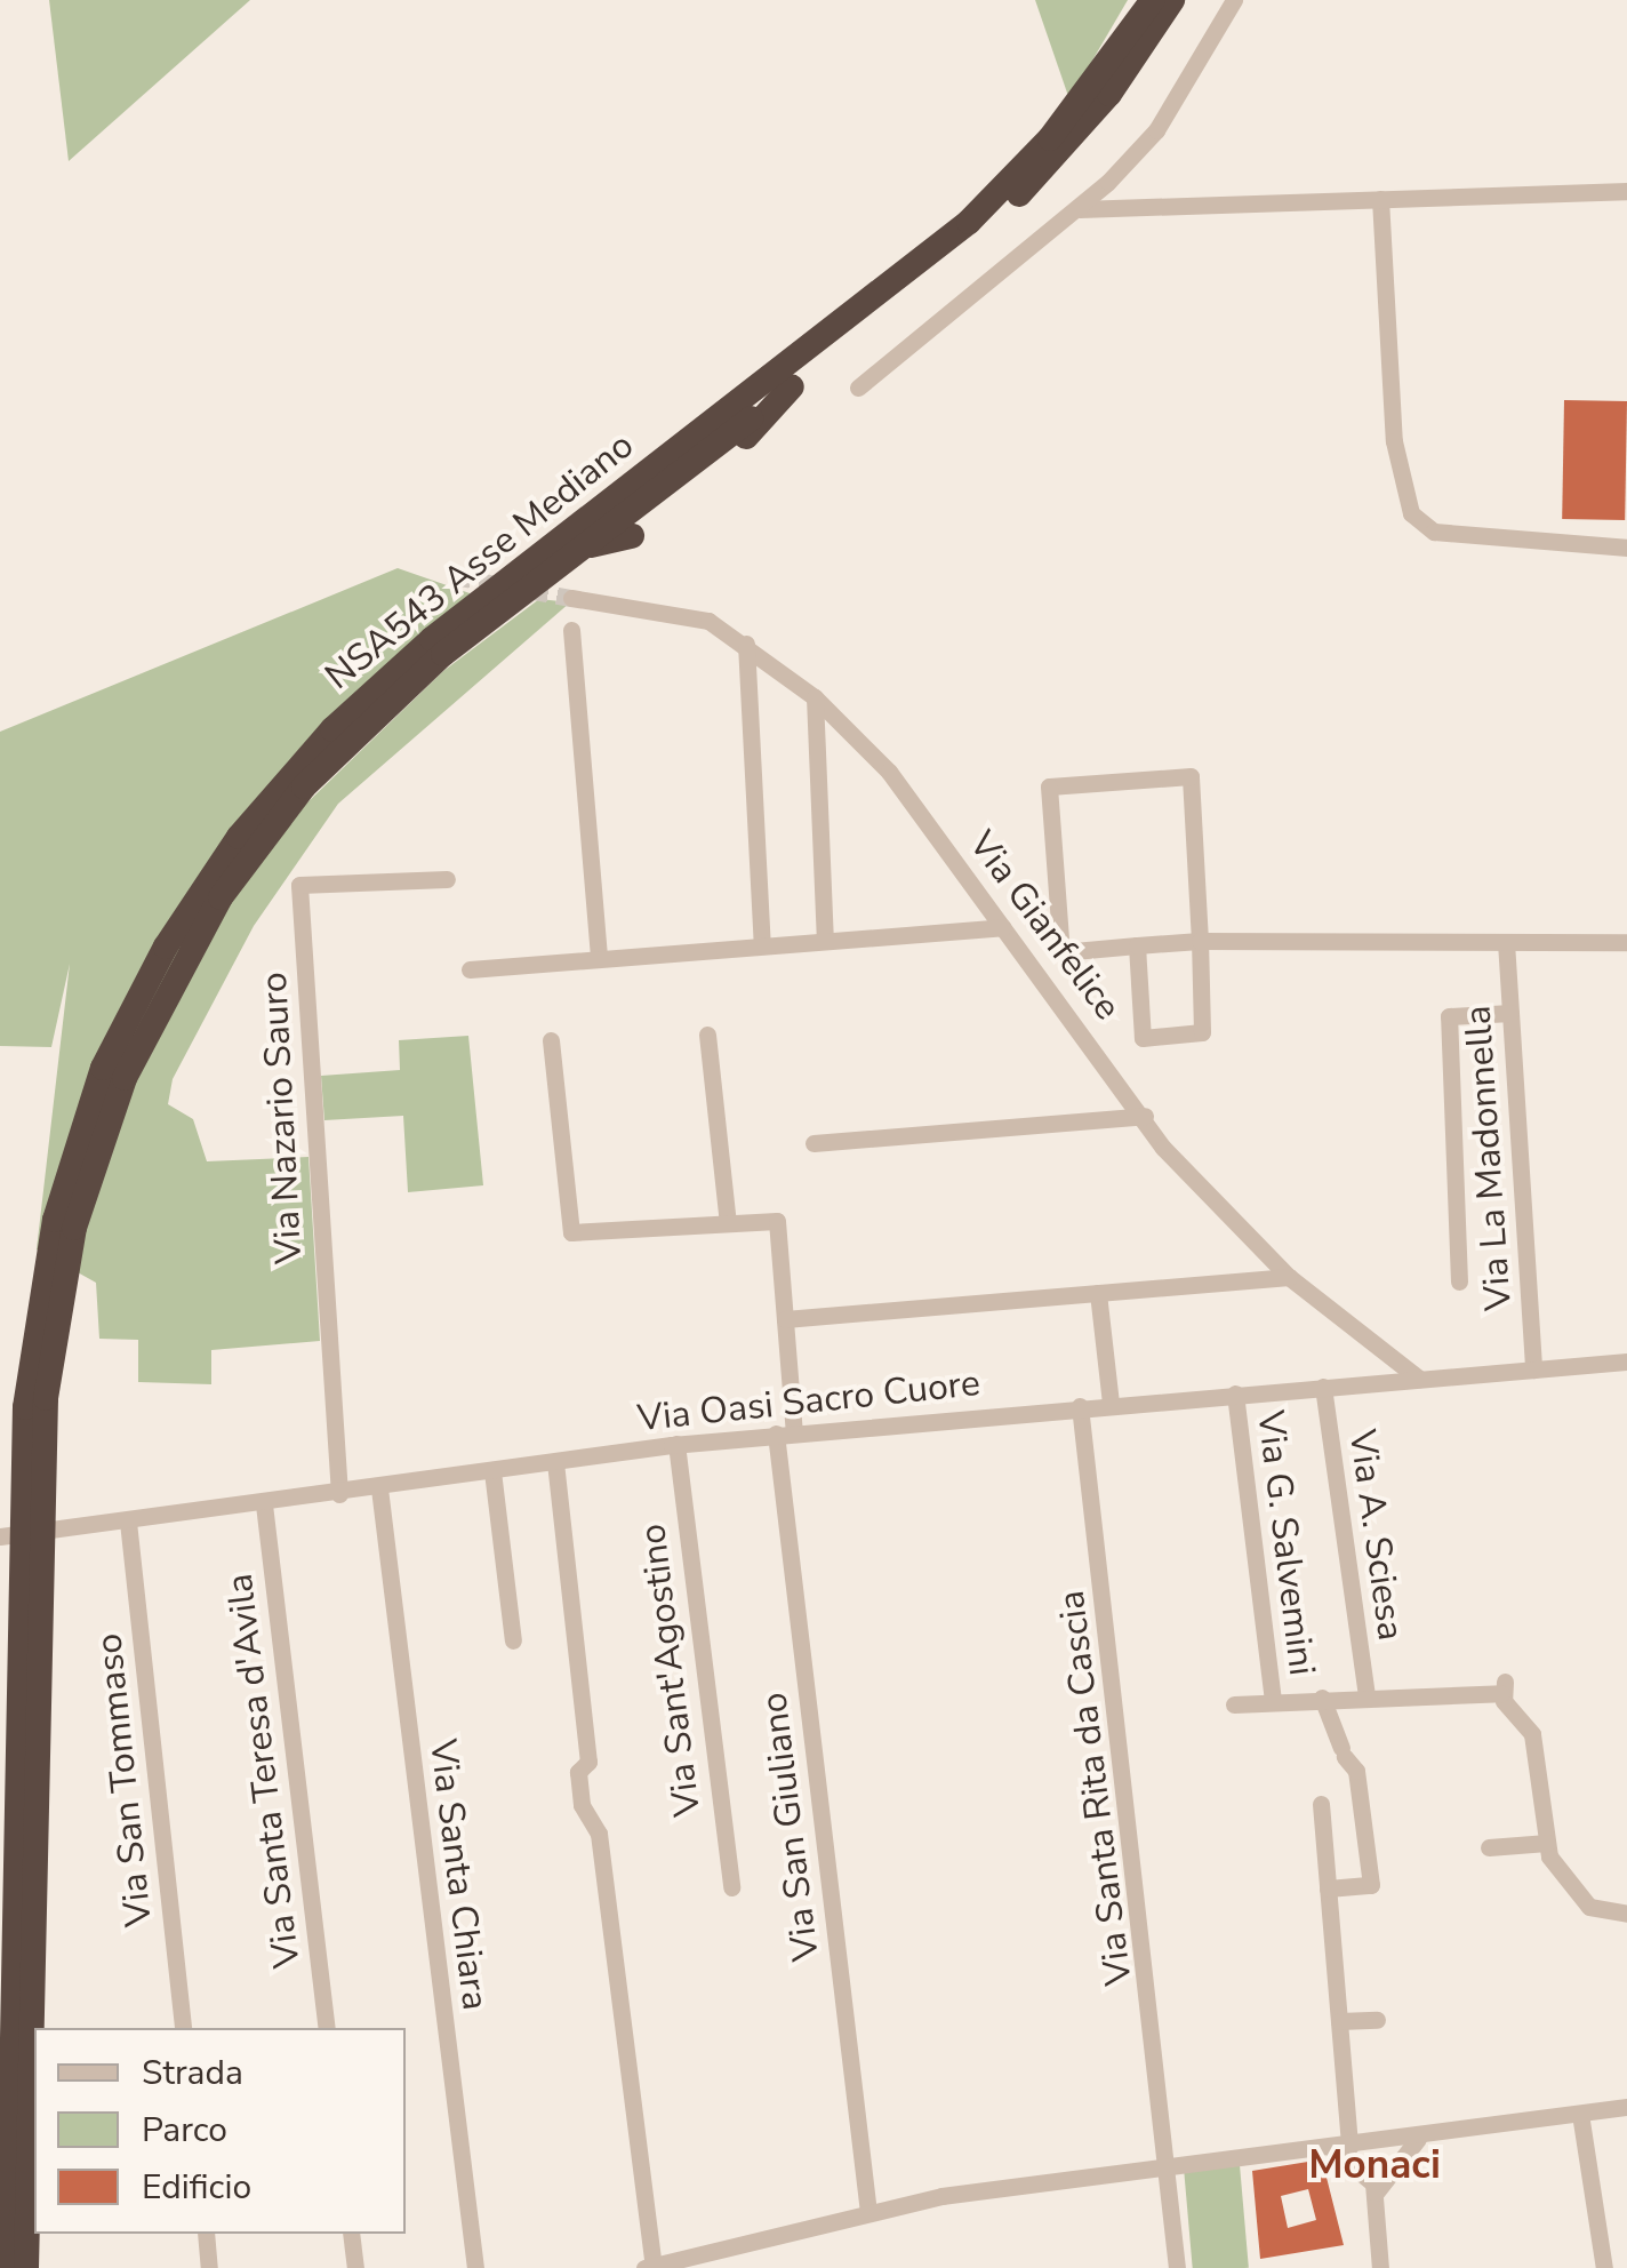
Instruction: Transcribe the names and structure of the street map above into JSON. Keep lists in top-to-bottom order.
{
  "streets": {
    "highway": ["NSA543 Asse Mediano"],
    "street": [
      "Via Gianfelice",
      "Via Nazario Sauro",
      "Via La Madonnella",
      "Via Oasi Sacro Cuore",
      "Via A. Sciesa",
      "Via G. Salvemini",
      "Via Sant'Agostino",
      "Via Santa Teresa d'Avila",
      "Via San Tommaso",
      "Via Santa Rita da Cascia",
      "Via San Giuliano",
      "Via Santa Chiara"
    ]
  },
  "crossings": [
    ["Via Gianfelice", "Via Oasi Sacro Cuore"],
    ["Via Nazario Sauro", "Via Oasi Sacro Cuore"],
    ["Via La Madonnella", "Via Oasi Sacro Cuore"],
    ["Via Oasi Sacro Cuore", "Via A. Sciesa"],
    ["Via Oasi Sacro Cuore", "Via G. Salvemini"],
    ["Via Oasi Sacro Cuore", "Via Sant'Agostino"],
    ["Via Oasi Sacro Cuore", "Via Santa Teresa d'Avila"],
    ["Via Oasi Sacro Cuore", "Via San Tommaso"],
    ["Via Oasi Sacro Cuore", "Via Santa Rita da Cascia"],
    ["Via Oasi Sacro Cuore", "Via San Giuliano"],
    ["Via Oasi Sacro Cuore", "Via Santa Chiara"]
  ],
  "districts": ["Monaci"],
  "legend": ["Strada", "Parco", "Edificio"]
}
